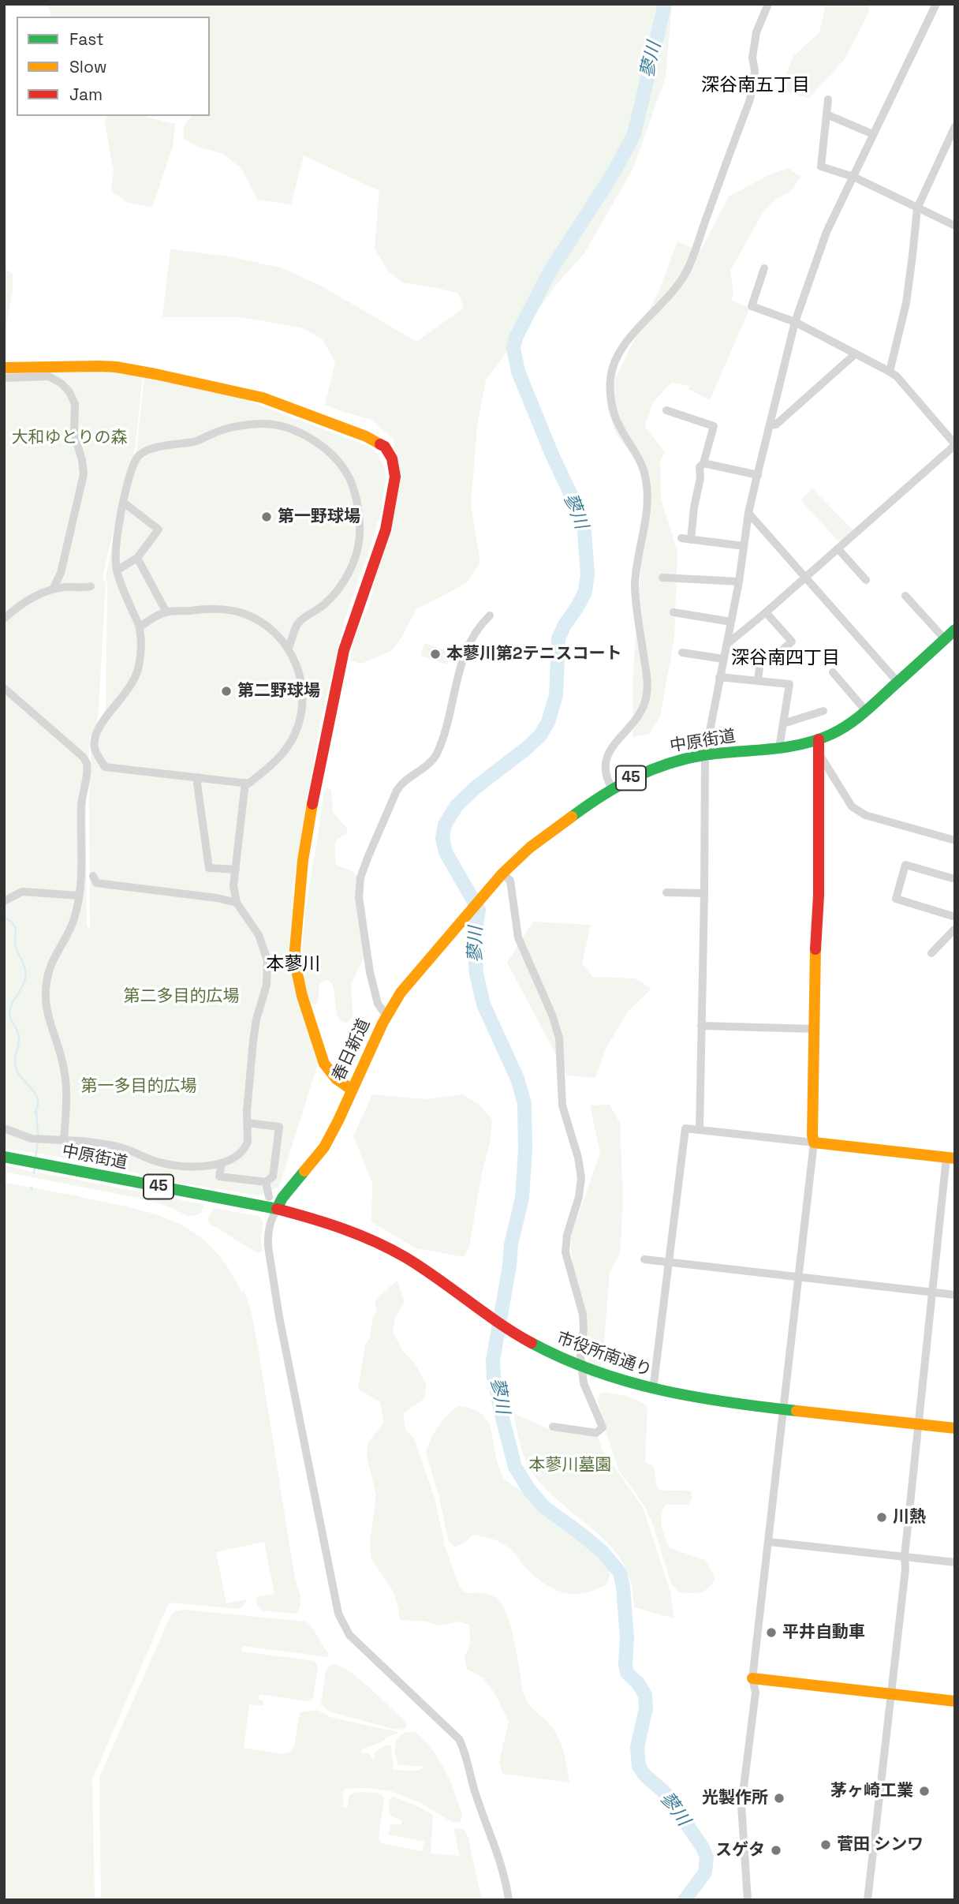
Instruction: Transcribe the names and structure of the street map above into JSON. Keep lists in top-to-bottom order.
{
  "streets": {
    "street": [
      "中原街道",
      "45",
      "春日新道",
      "市役所南通り"
    ]
  },
  "crossings": [
    ["中原街道", "春日新道"],
    ["中原街道", "市役所南通り"],
    ["春日新道", "市役所南通り"]
  ],
  "districts": ["深谷南五丁目", "深谷南四丁目", "本蓼川"],
  "water": ["蓼川"],
  "parks": [
    "大和ゆとりの森",
    "第二多目的広場",
    "第一多目的広場",
    "本蓼川墓園"
  ],
  "places": [
    "第一野球場",
    "本蓼川第2テニスコート",
    "第二野球場",
    "川熱",
    "平井自動車",
    "茅ヶ崎工業",
    "光製作所",
    "菅田 シンワ",
    "スゲタ"
  ],
  "legend": ["Fast", "Slow", "Jam"]
}
